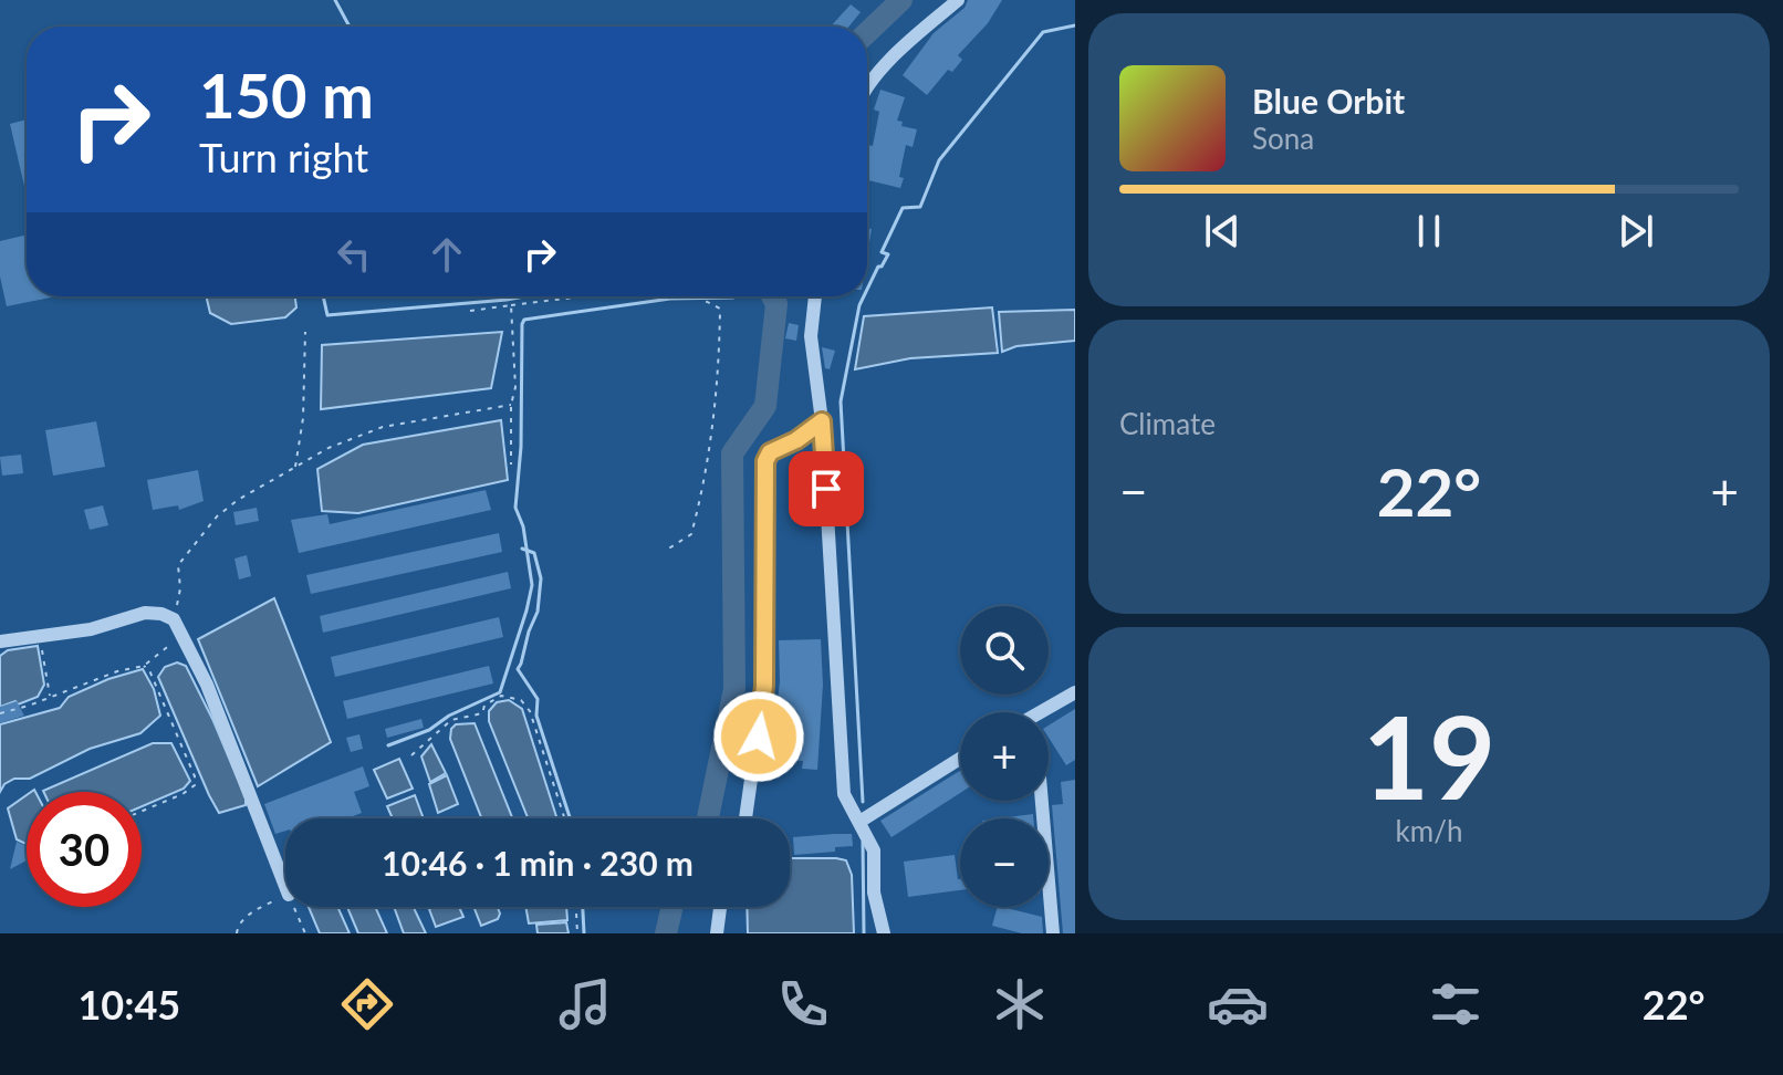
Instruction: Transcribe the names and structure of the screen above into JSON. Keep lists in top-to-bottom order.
{
  "page": {
    "turn": ["150 m", "Turn right"],
    "song": ["Blue Orbit", "Sona"],
    "tile": [
      "Climate",
      ["19", "km/h"]
    ],
    "heat": ["−", "22°", "+"],
    "map_buttons": ["+", "−"],
    "limit": "30",
    "trip": "10:46 · 1 min · 230 m",
    "tabs": ["10:45", "22°"]
  }
}
